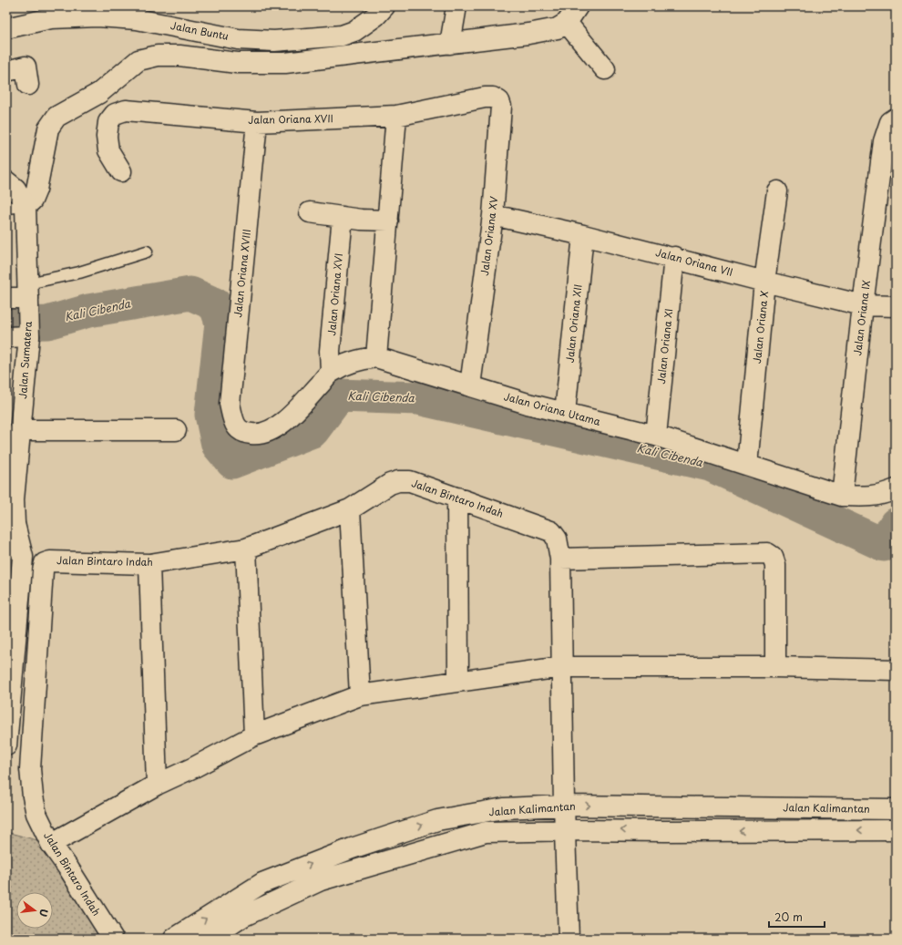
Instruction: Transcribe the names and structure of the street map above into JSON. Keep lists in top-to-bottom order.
{
  "streets": {
    "street": [
      "Jalan Buntu",
      "Jalan Oriana XVII",
      "Jalan Oriana XV",
      "Jalan Oriana VII",
      "Jalan Oriana XVIII",
      "Jalan Oriana XVI",
      "Jalan Oriana IX",
      "Jalan Oriana XII",
      "Jalan Oriana X",
      "Jalan Oriana XI",
      "Jalan Sumatera",
      "Jalan Oriana Utama",
      "Jalan Bintaro Indah",
      "Jalan Kalimantan"
    ]
  },
  "crossings": [
    ["Jalan Oriana XVII", "Jalan Oriana XV"],
    ["Jalan Oriana XVII", "Jalan Oriana XVIII"],
    ["Jalan Oriana XV", "Jalan Oriana VII"],
    ["Jalan Oriana XV", "Jalan Oriana Utama"],
    ["Jalan Oriana VII", "Jalan Oriana IX"],
    ["Jalan Oriana VII", "Jalan Oriana XII"],
    ["Jalan Oriana VII", "Jalan Oriana X"],
    ["Jalan Oriana VII", "Jalan Oriana XI"],
    ["Jalan Oriana XVIII", "Jalan Oriana Utama"],
    ["Jalan Oriana XVI", "Jalan Oriana Utama"],
    ["Jalan Oriana IX", "Jalan Oriana Utama"],
    ["Jalan Oriana XII", "Jalan Oriana Utama"],
    ["Jalan Oriana X", "Jalan Oriana Utama"],
    ["Jalan Oriana XI", "Jalan Oriana Utama"]
  ],
  "water": ["Kali Cibenda"],
  "scale_bar": "20 m",
  "north": "right"
}
